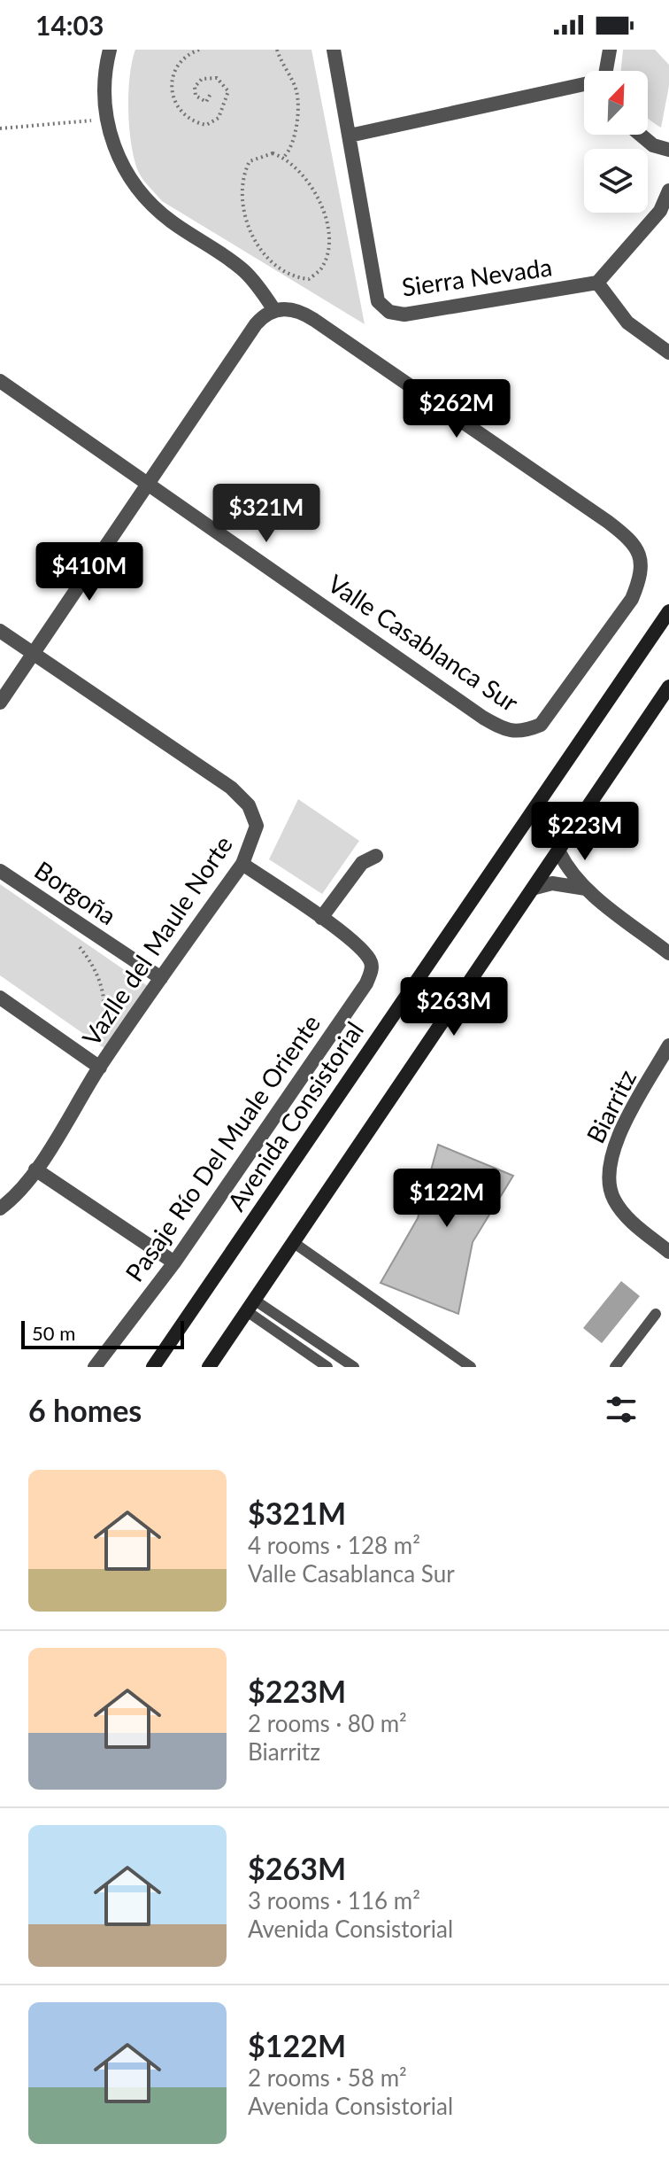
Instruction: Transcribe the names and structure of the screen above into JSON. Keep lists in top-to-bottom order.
{
  "streets": {
    "main road": ["Avenida Consistorial"],
    "street": [
      "Sierra Nevada",
      "Valle Casablanca Sur",
      "Borgoña",
      "Vazlle del Maule Norte",
      "Biarritz",
      "Pasaje Río Del Muale Oriente"
    ]
  },
  "crossings": [
    ["Borgoña", "Vazlle del Maule Norte"]
  ],
  "scale_bar": "50 m",
  "north": "top right",
  "page": {
    "status": "14:03",
    "price": [
      "$262M",
      "$321M",
      "$410M",
      "$223M",
      "$263M",
      "$122M"
    ],
    "scale": "50 m",
    "heading": "6 homes",
    "list": [
      {
        "name": "$321M",
        "note": "4 rooms · 128 m² · Valle Casablanca Sur"
      },
      {
        "name": "$223M",
        "note": "2 rooms · 80 m² · Biarritz"
      },
      {
        "name": "$263M",
        "note": "3 rooms · 116 m² · Avenida Consistorial"
      },
      {
        "name": "$122M",
        "note": "2 rooms · 58 m² · Avenida Consistorial"
      }
    ]
  }
}
